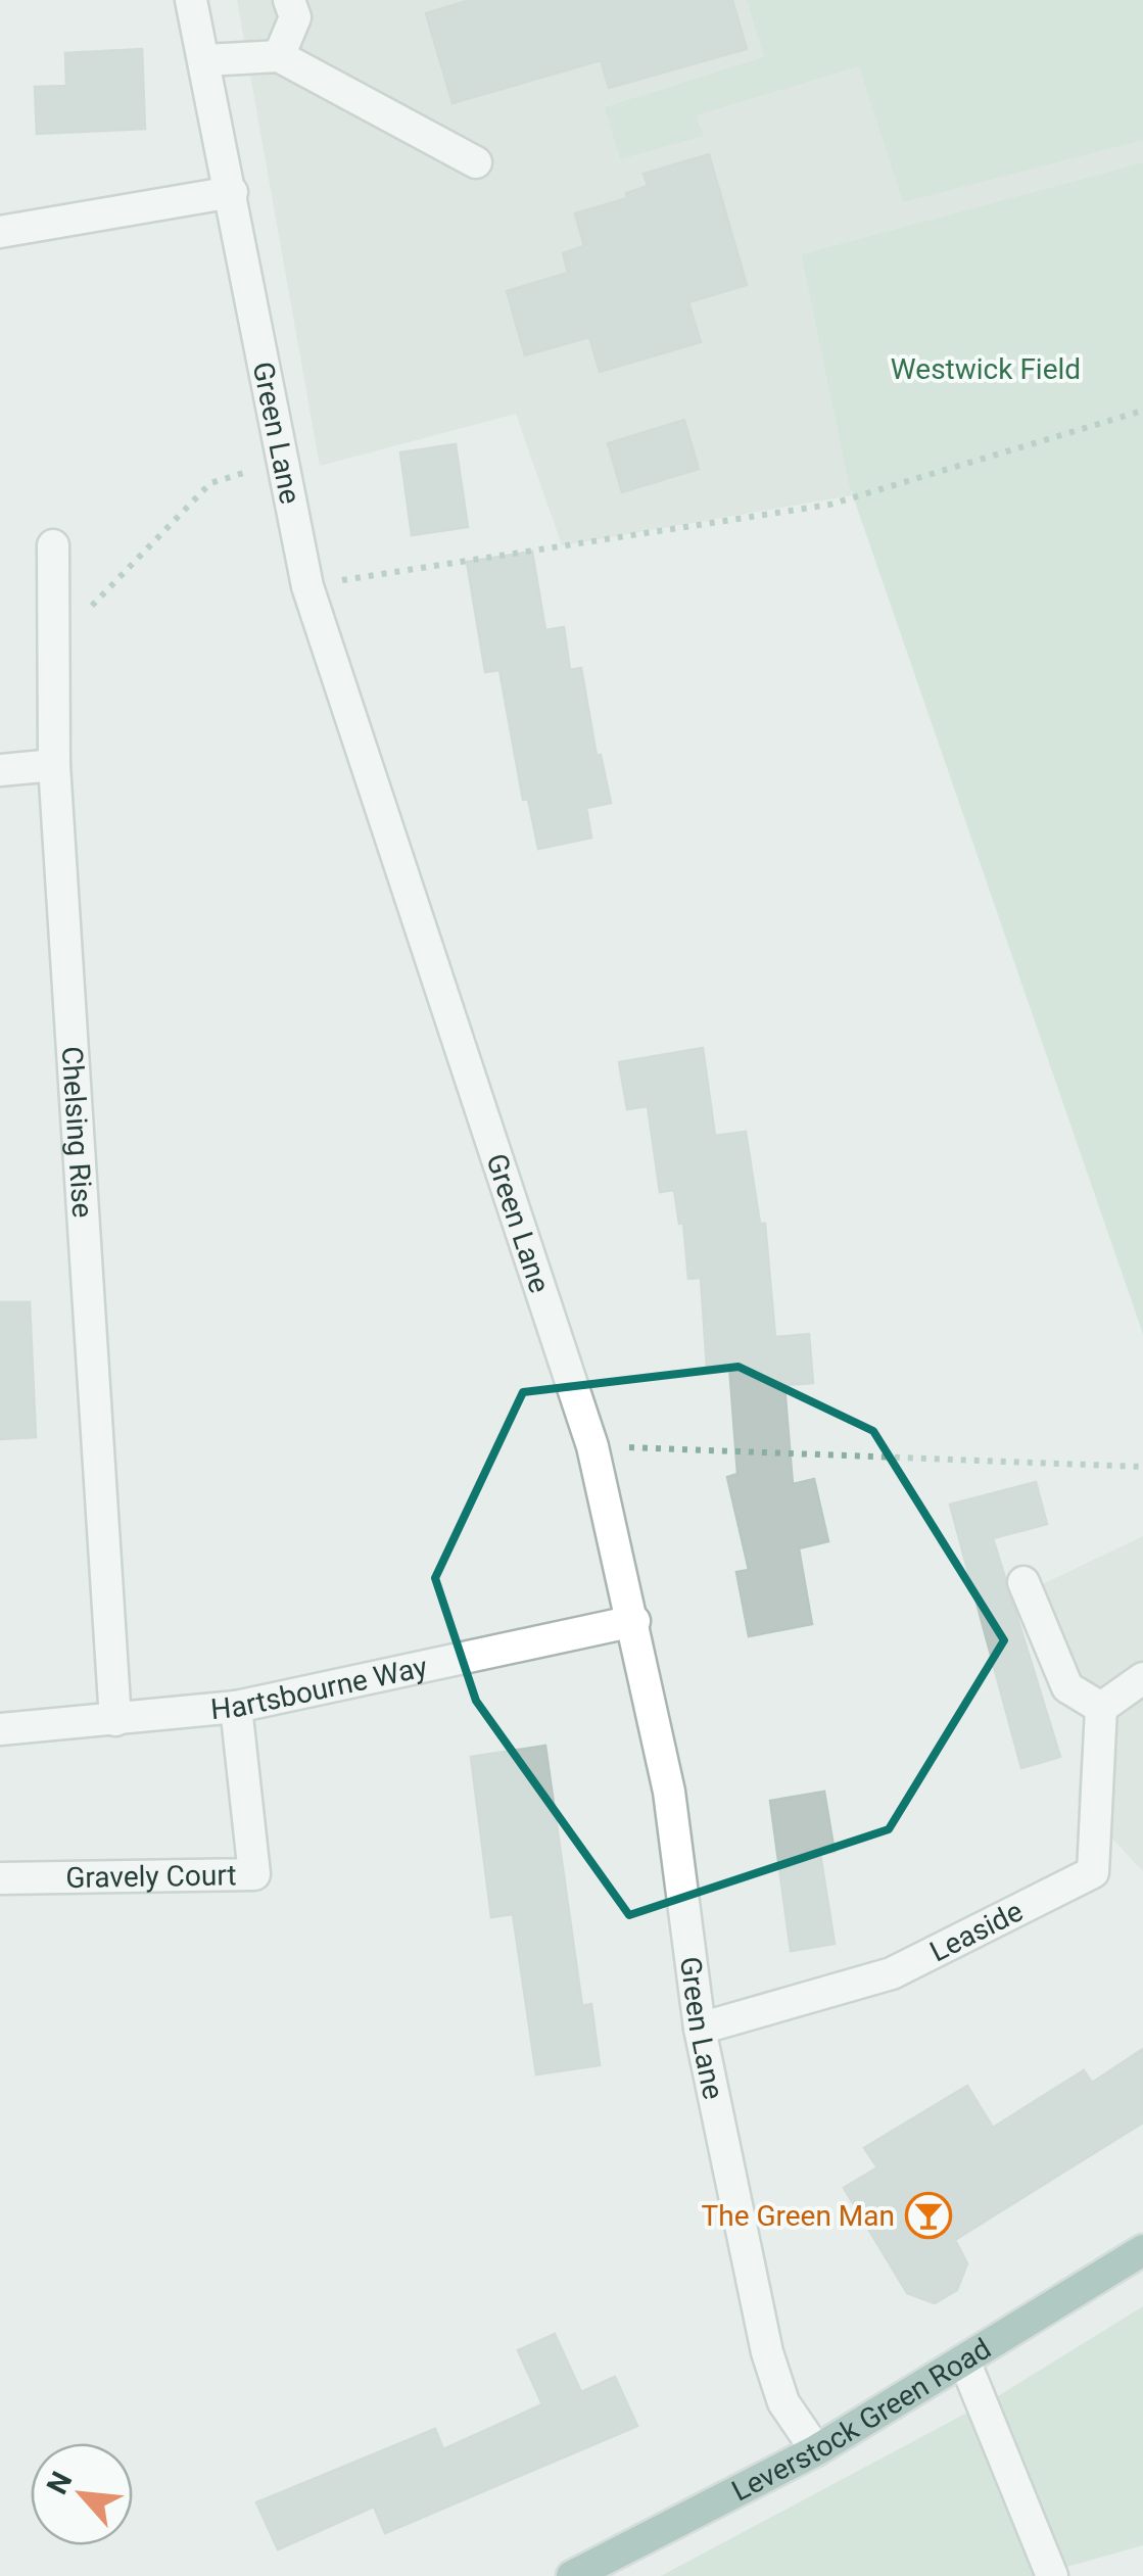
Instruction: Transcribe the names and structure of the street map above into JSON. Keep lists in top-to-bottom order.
{
  "streets": {
    "main road": ["Leverstock Green Road"],
    "street": [
      "Green Lane",
      "Chelsing Rise",
      "Hartsbourne Way",
      "Gravely Court",
      "Leaside"
    ]
  },
  "crossings": [
    ["Green Lane", "Hartsbourne Way"],
    ["Green Lane", "Leaside"],
    ["Green Lane", "Leverstock Green Road"],
    ["Chelsing Rise", "Hartsbourne Way"],
    ["Hartsbourne Way", "Gravely Court"]
  ],
  "parks": ["Westwick Field"],
  "places": {
    "bar": ["The Green Man"]
  },
  "north": "top left"
}
